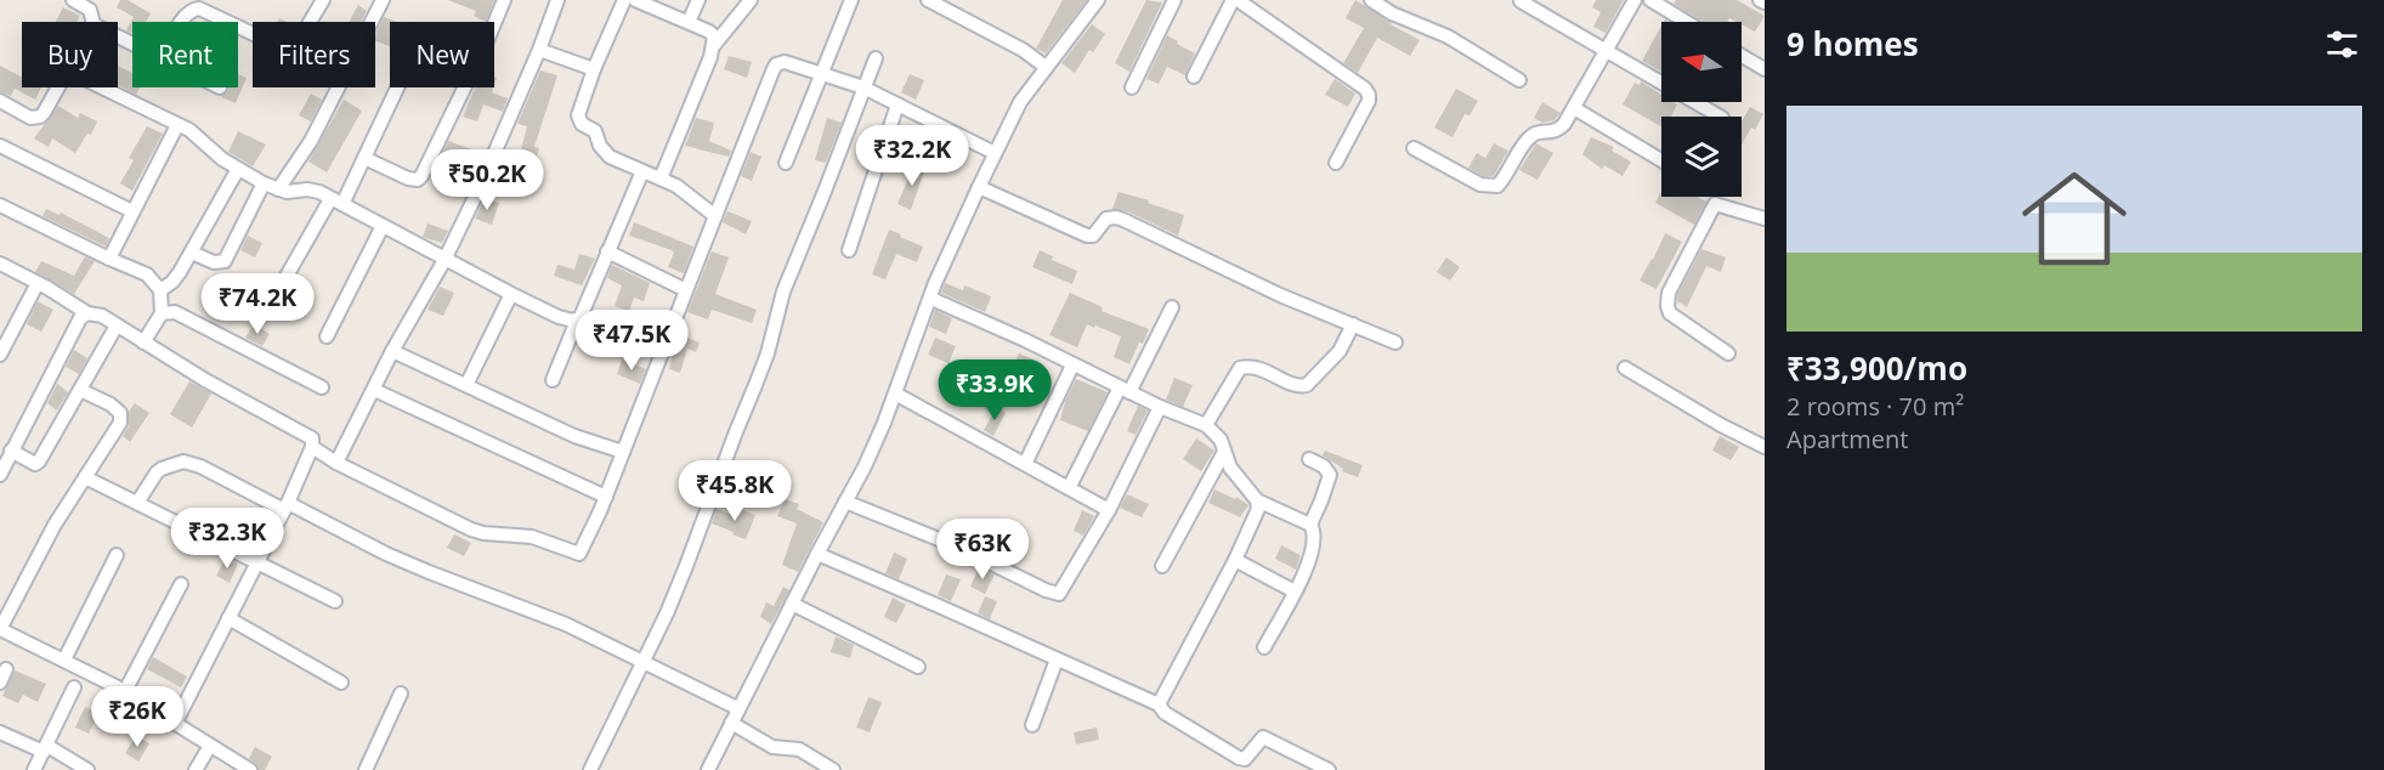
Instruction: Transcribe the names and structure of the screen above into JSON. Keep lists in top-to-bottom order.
{
  "north": "left",
  "page": {
    "heading": "9 homes",
    "chip": [
      "Buy",
      "Rent",
      "Filters",
      "New"
    ],
    "list": [
      {
        "name": "₹33,900/mo",
        "note": "2 rooms · 70 m² · Apartment"
      }
    ],
    "price": [
      "₹32.2K",
      "₹50.2K",
      "₹74.2K",
      "₹47.5K",
      "₹33.9K",
      "₹45.8K",
      "₹32.3K",
      "₹63K",
      "₹26K"
    ]
  }
}
